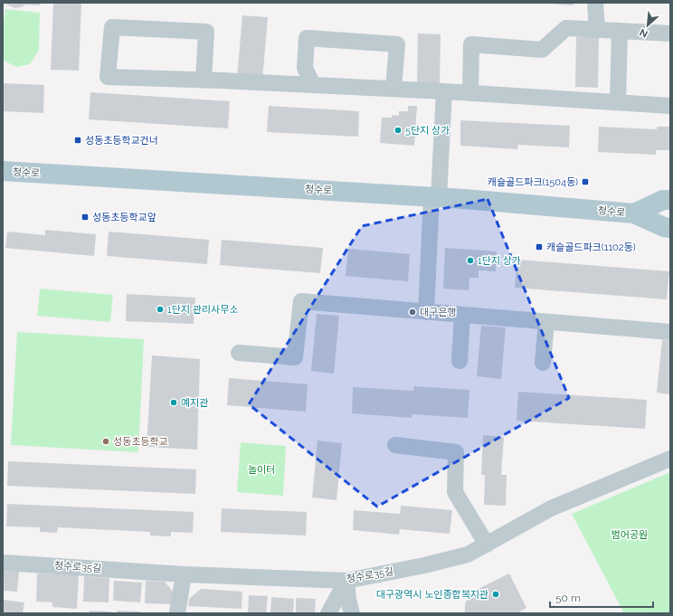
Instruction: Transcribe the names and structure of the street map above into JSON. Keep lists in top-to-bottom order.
{
  "streets": {
    "main road": ["청수로"],
    "street": ["청수로35길"]
  },
  "parks": ["놀이터", "범어공원"],
  "places": {
    "other": [
      "5단지 상가",
      "1단지 상가",
      "1단지 관리사무소",
      "대구은행",
      "예지관",
      "성동초등학교",
      "대구광역시 노인종합복지관"
    ],
    "transit": [
      "성동초등학교건너",
      "캐슬골드파크(1504동)",
      "성동초등학교앞",
      "캐슬골드파크(1102동)"
    ]
  },
  "scale_bar": "50 m",
  "north": "bottom left"
}
